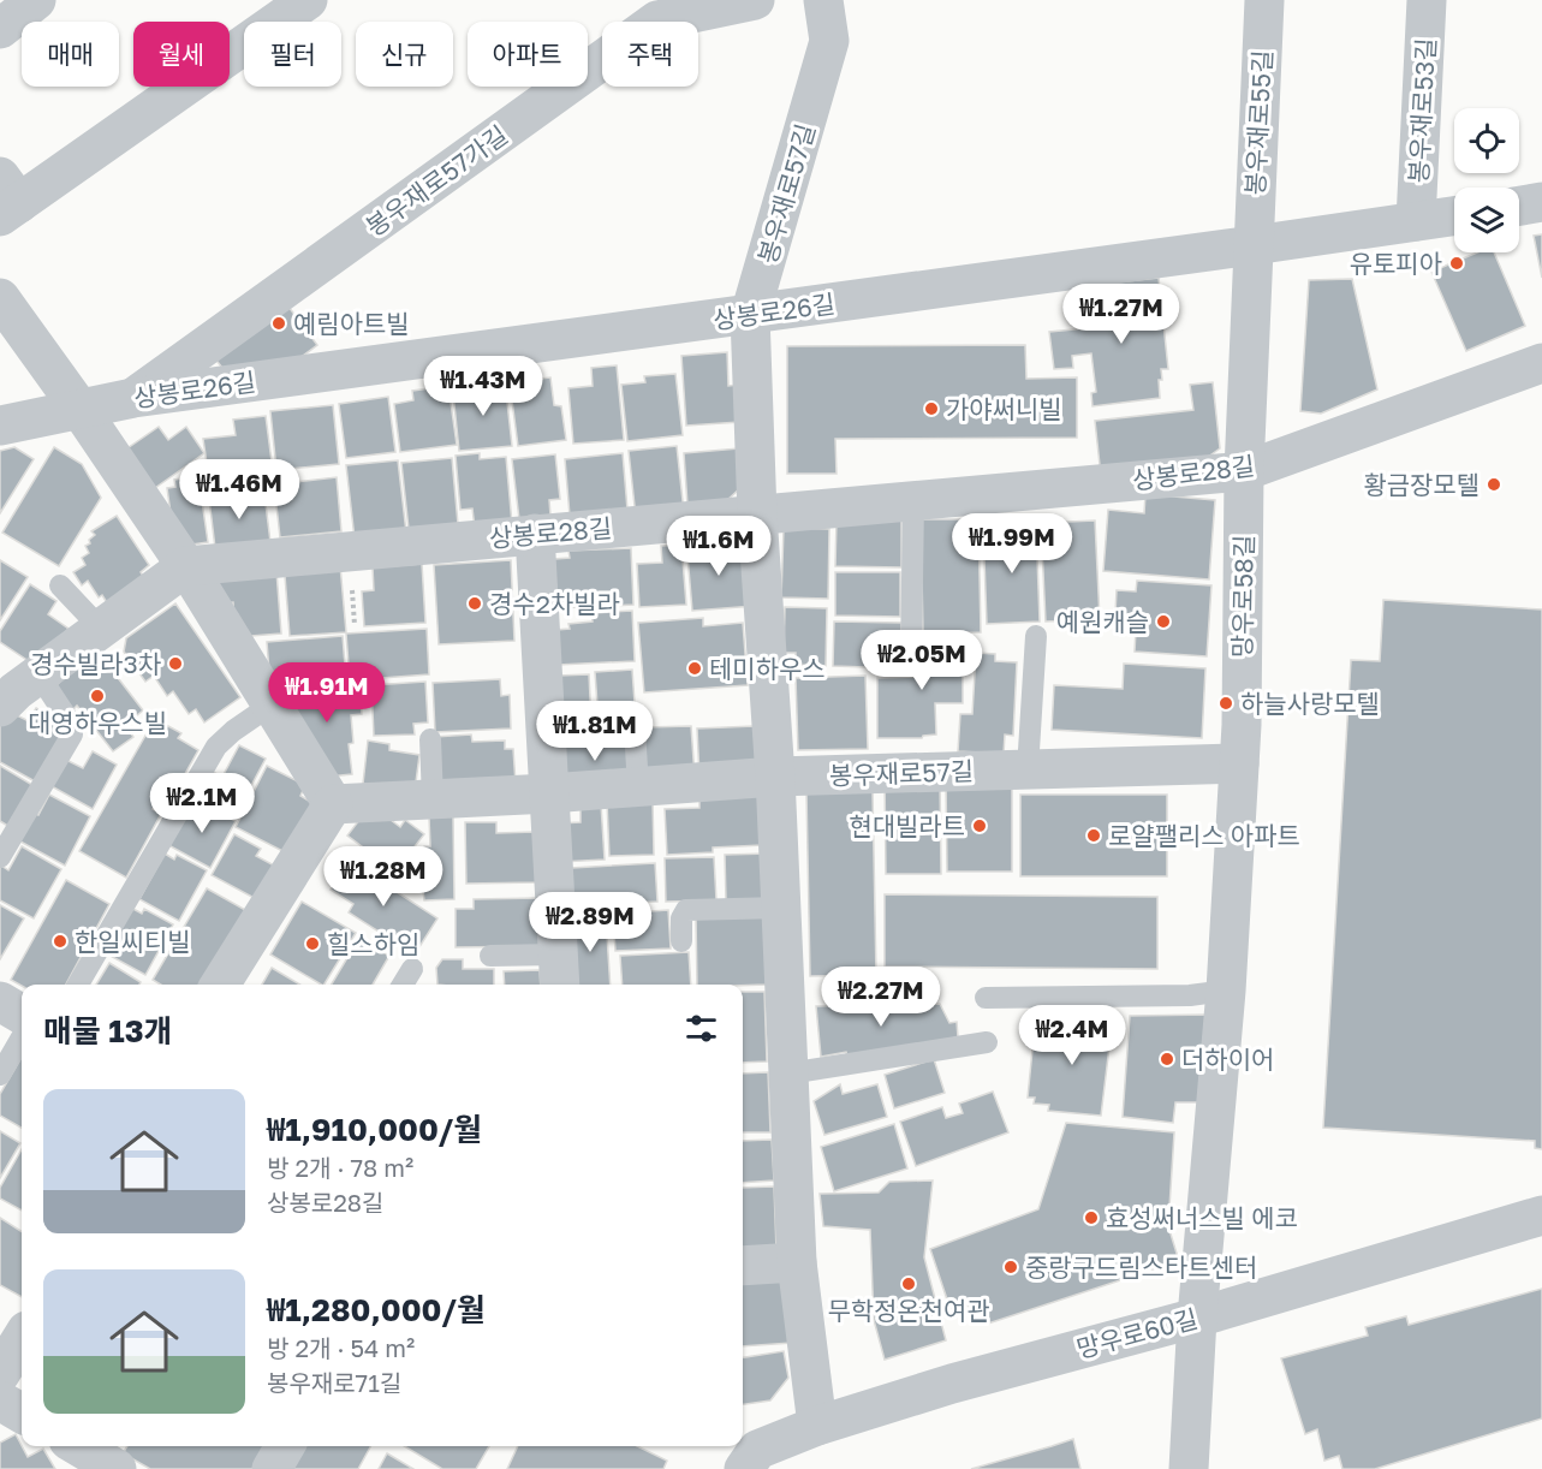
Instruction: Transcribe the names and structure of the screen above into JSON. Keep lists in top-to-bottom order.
{
  "streets": {
    "street": [
      "봉우재로53길",
      "봉우재로55길",
      "봉우재로57가길",
      "봉우재로57길",
      "상봉로26길",
      "상봉로28길",
      "망우로58길",
      "망우로60길"
    ]
  },
  "crossings": [
    ["봉우재로53길", "상봉로26길"],
    ["봉우재로55길", "상봉로26길"],
    ["봉우재로55길", "망우로58길"],
    ["봉우재로57가길", "상봉로26길"],
    ["봉우재로57길", "상봉로26길"],
    ["봉우재로57길", "상봉로28길"],
    ["봉우재로57길", "망우로58길"],
    ["봉우재로57길", "망우로60길"],
    ["상봉로26길", "망우로58길"],
    ["상봉로28길", "망우로58길"],
    ["망우로58길", "망우로60길"]
  ],
  "places": [
    "유토피아",
    "예림아트빌",
    "가야써니빌",
    "황금장모텔",
    "경수2차빌라",
    "예원캐슬",
    "경수빌라3차",
    "테미하우스",
    "대영하우스빌",
    "하늘사랑모텔",
    "현대빌라트",
    "로얄팰리스 아파트",
    "한일씨티빌",
    "힐스하임",
    "더하이어",
    "효성써너스빌 에코",
    "중랑구드림스타트센터",
    "무학정온천여관"
  ],
  "page": {
    "chip": [
      "매매",
      "월세",
      "필터",
      "신규",
      "아파트",
      "주택"
    ],
    "price": [
      "₩1.27M",
      "₩1.43M",
      "₩1.46M",
      "₩1.99M",
      "₩1.6M",
      "₩2.05M",
      "₩1.91M",
      "₩1.81M",
      "₩2.1M",
      "₩1.28M",
      "₩2.89M",
      "₩2.27M",
      "₩2.4M"
    ],
    "heading": "매물 13개",
    "list": [
      {
        "name": "₩1,910,000/월",
        "note": "방 2개 · 78 m² · 상봉로28길"
      },
      {
        "name": "₩1,280,000/월",
        "note": "방 2개 · 54 m² · 봉우재로71길"
      }
    ]
  }
}
